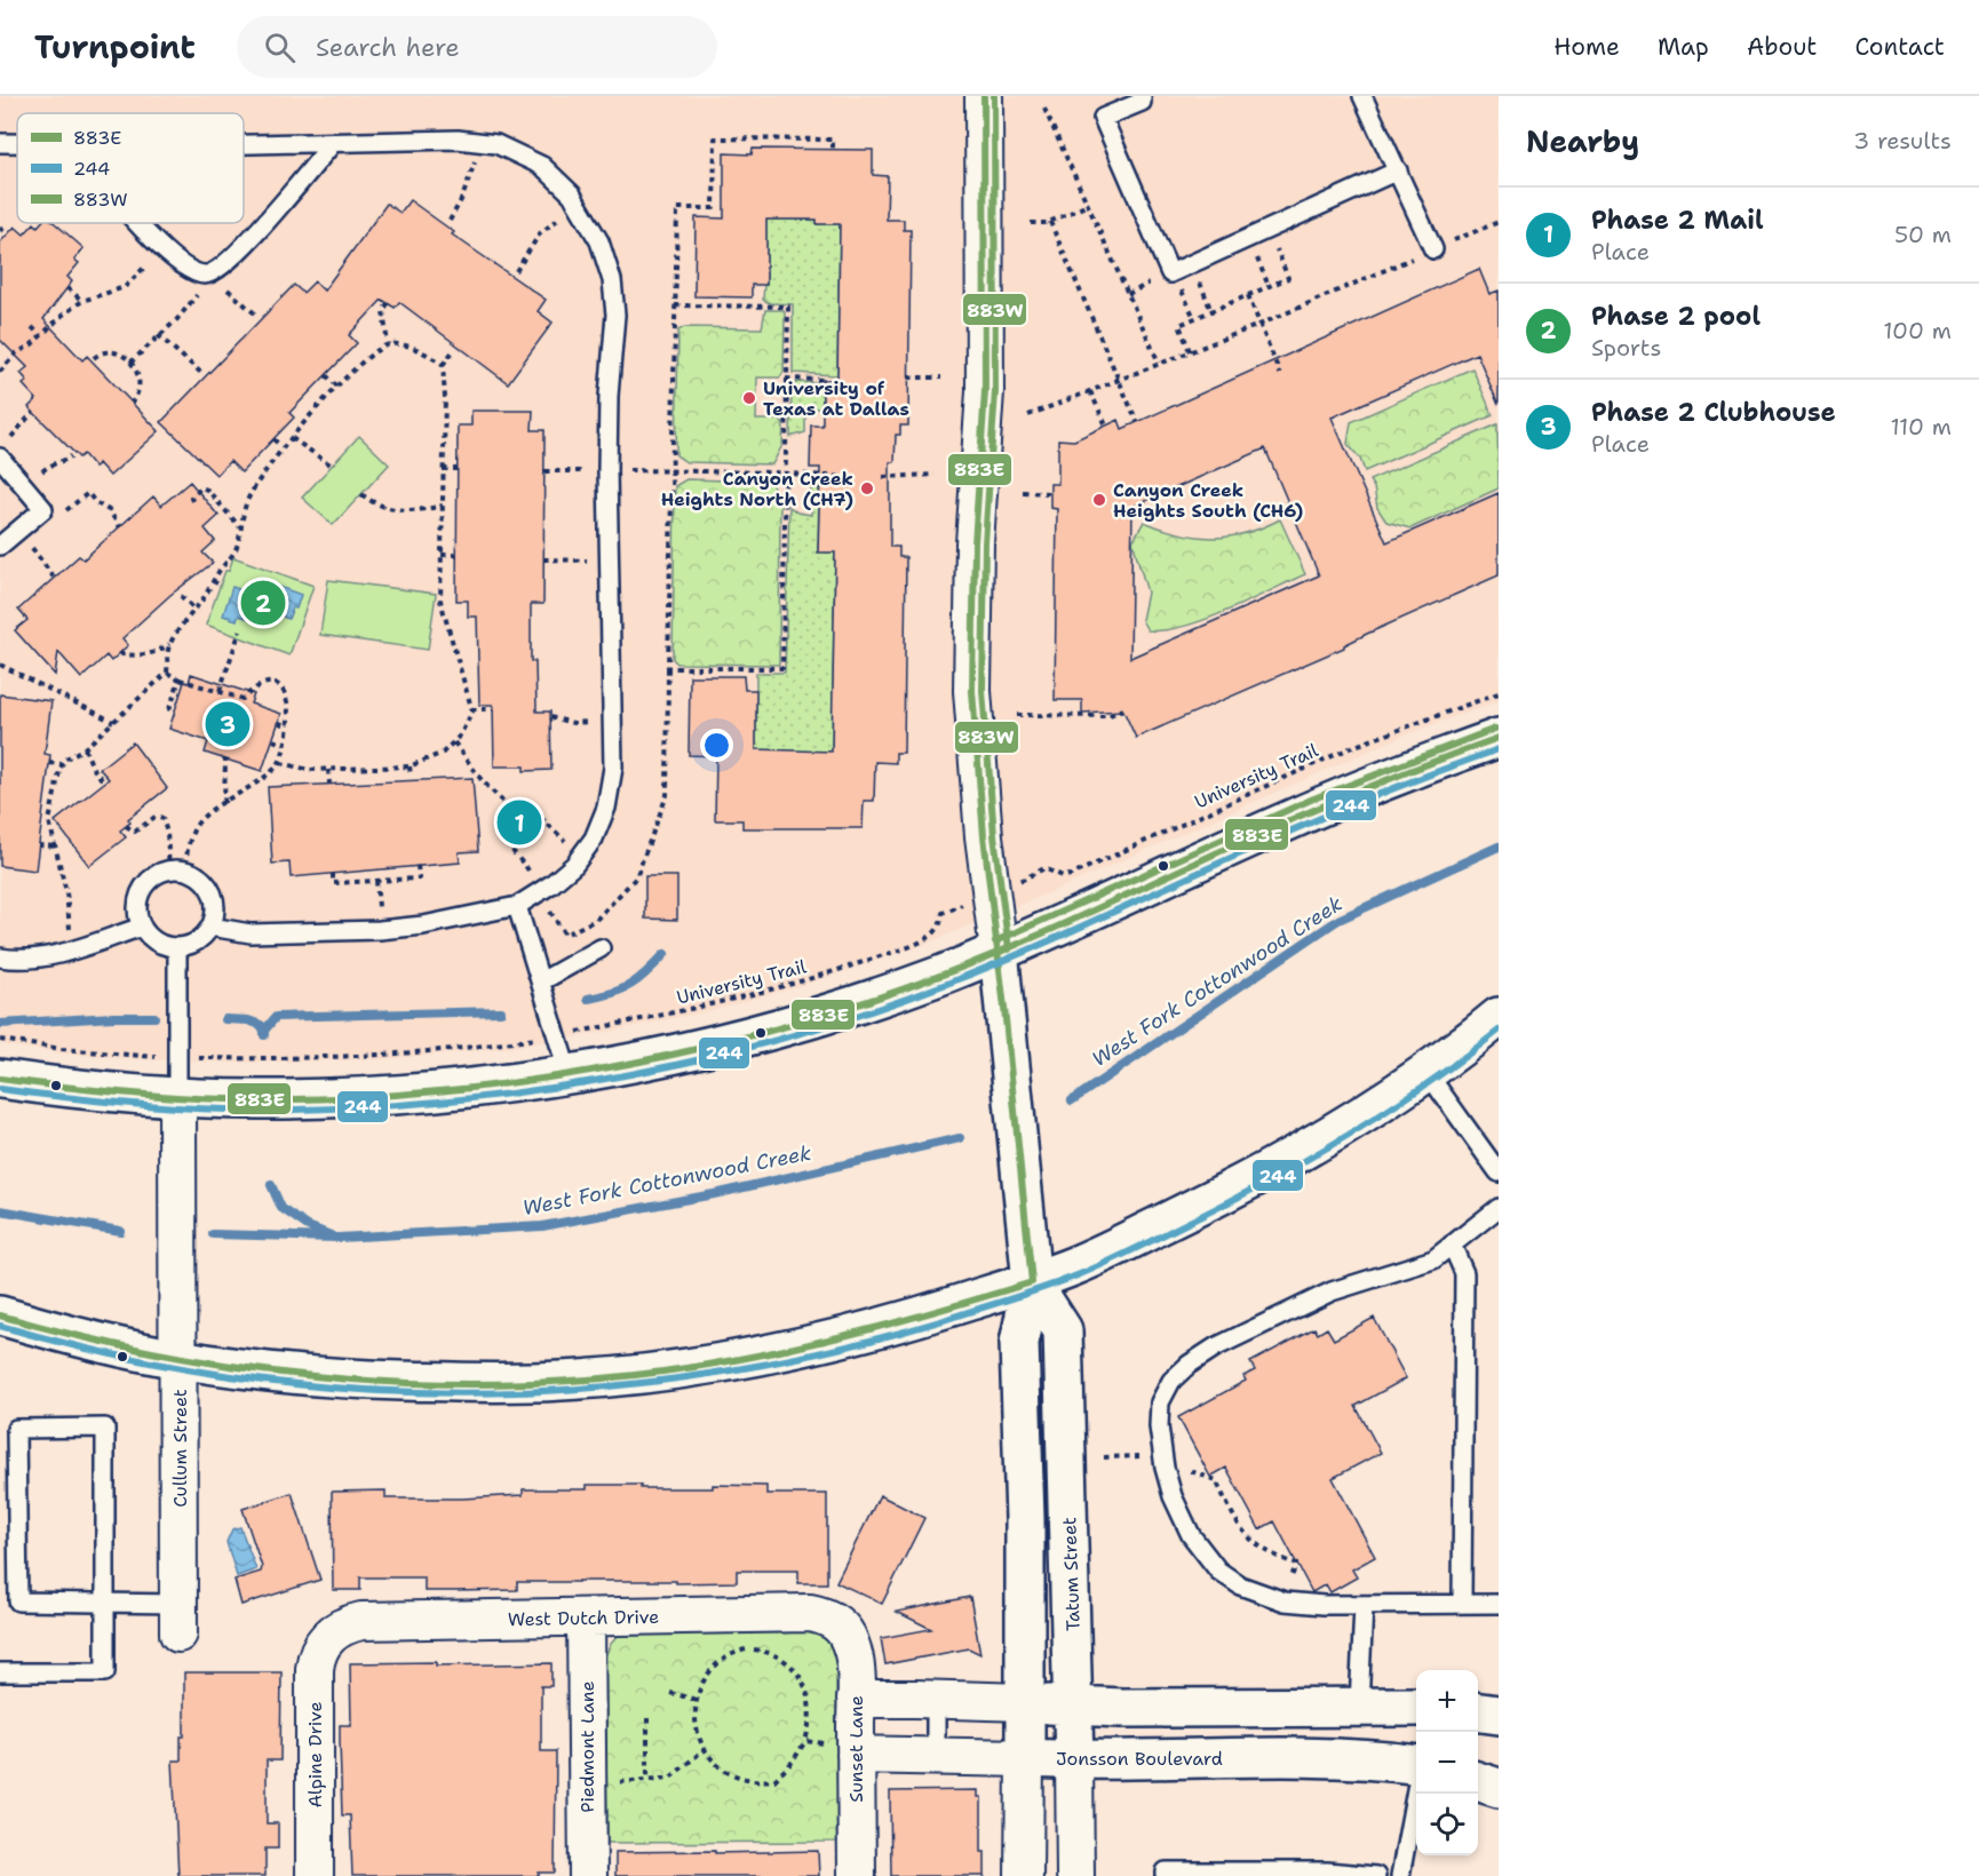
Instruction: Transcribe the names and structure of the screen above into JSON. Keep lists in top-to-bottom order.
{
  "streets": {
    "main road": ["Tatum Street", "Jonsson Boulevard"],
    "street": [
      "Cullum Street",
      "West Dutch Drive",
      "Piedmont Lane",
      "Sunset Lane",
      "Alpine Drive"
    ],
    "path": ["University Trail"]
  },
  "crossings": [
    ["Tatum Street", "Jonsson Boulevard"],
    ["West Dutch Drive", "Piedmont Lane"],
    ["West Dutch Drive", "Sunset Lane"],
    ["West Dutch Drive", "Alpine Drive"],
    ["Sunset Lane", "Jonsson Boulevard"]
  ],
  "water": ["West Fork Cottonwood Creek"],
  "places": ["University of Texas at Dallas", "Canyon Creek Heights North (CH7)", "Canyon Creek Heights South (CH6)"],
  "lines": ["transit line 883E", "transit line 883W", "transit line 244"],
  "legend": ["883E", "244", "883W"],
  "page": {
    "header": "Turnpoint",
    "search": "Search here",
    "nav": [
      "Home",
      "Map",
      "About",
      "Contact"
    ],
    "heading": ["Nearby", "3 results"],
    "list": [
      {
        "mark": "1",
        "name": "Phase 2 Mail",
        "note": "Place",
        "value": "50 m"
      },
      {
        "mark": "2",
        "name": "Phase 2 pool",
        "note": "Sports",
        "value": "100 m"
      },
      {
        "mark": "3",
        "name": "Phase 2 Clubhouse",
        "note": "Place",
        "value": "110 m"
      }
    ],
    "pins": ["2", "3", "1"],
    "map_buttons": ["+", "−"]
  }
}
